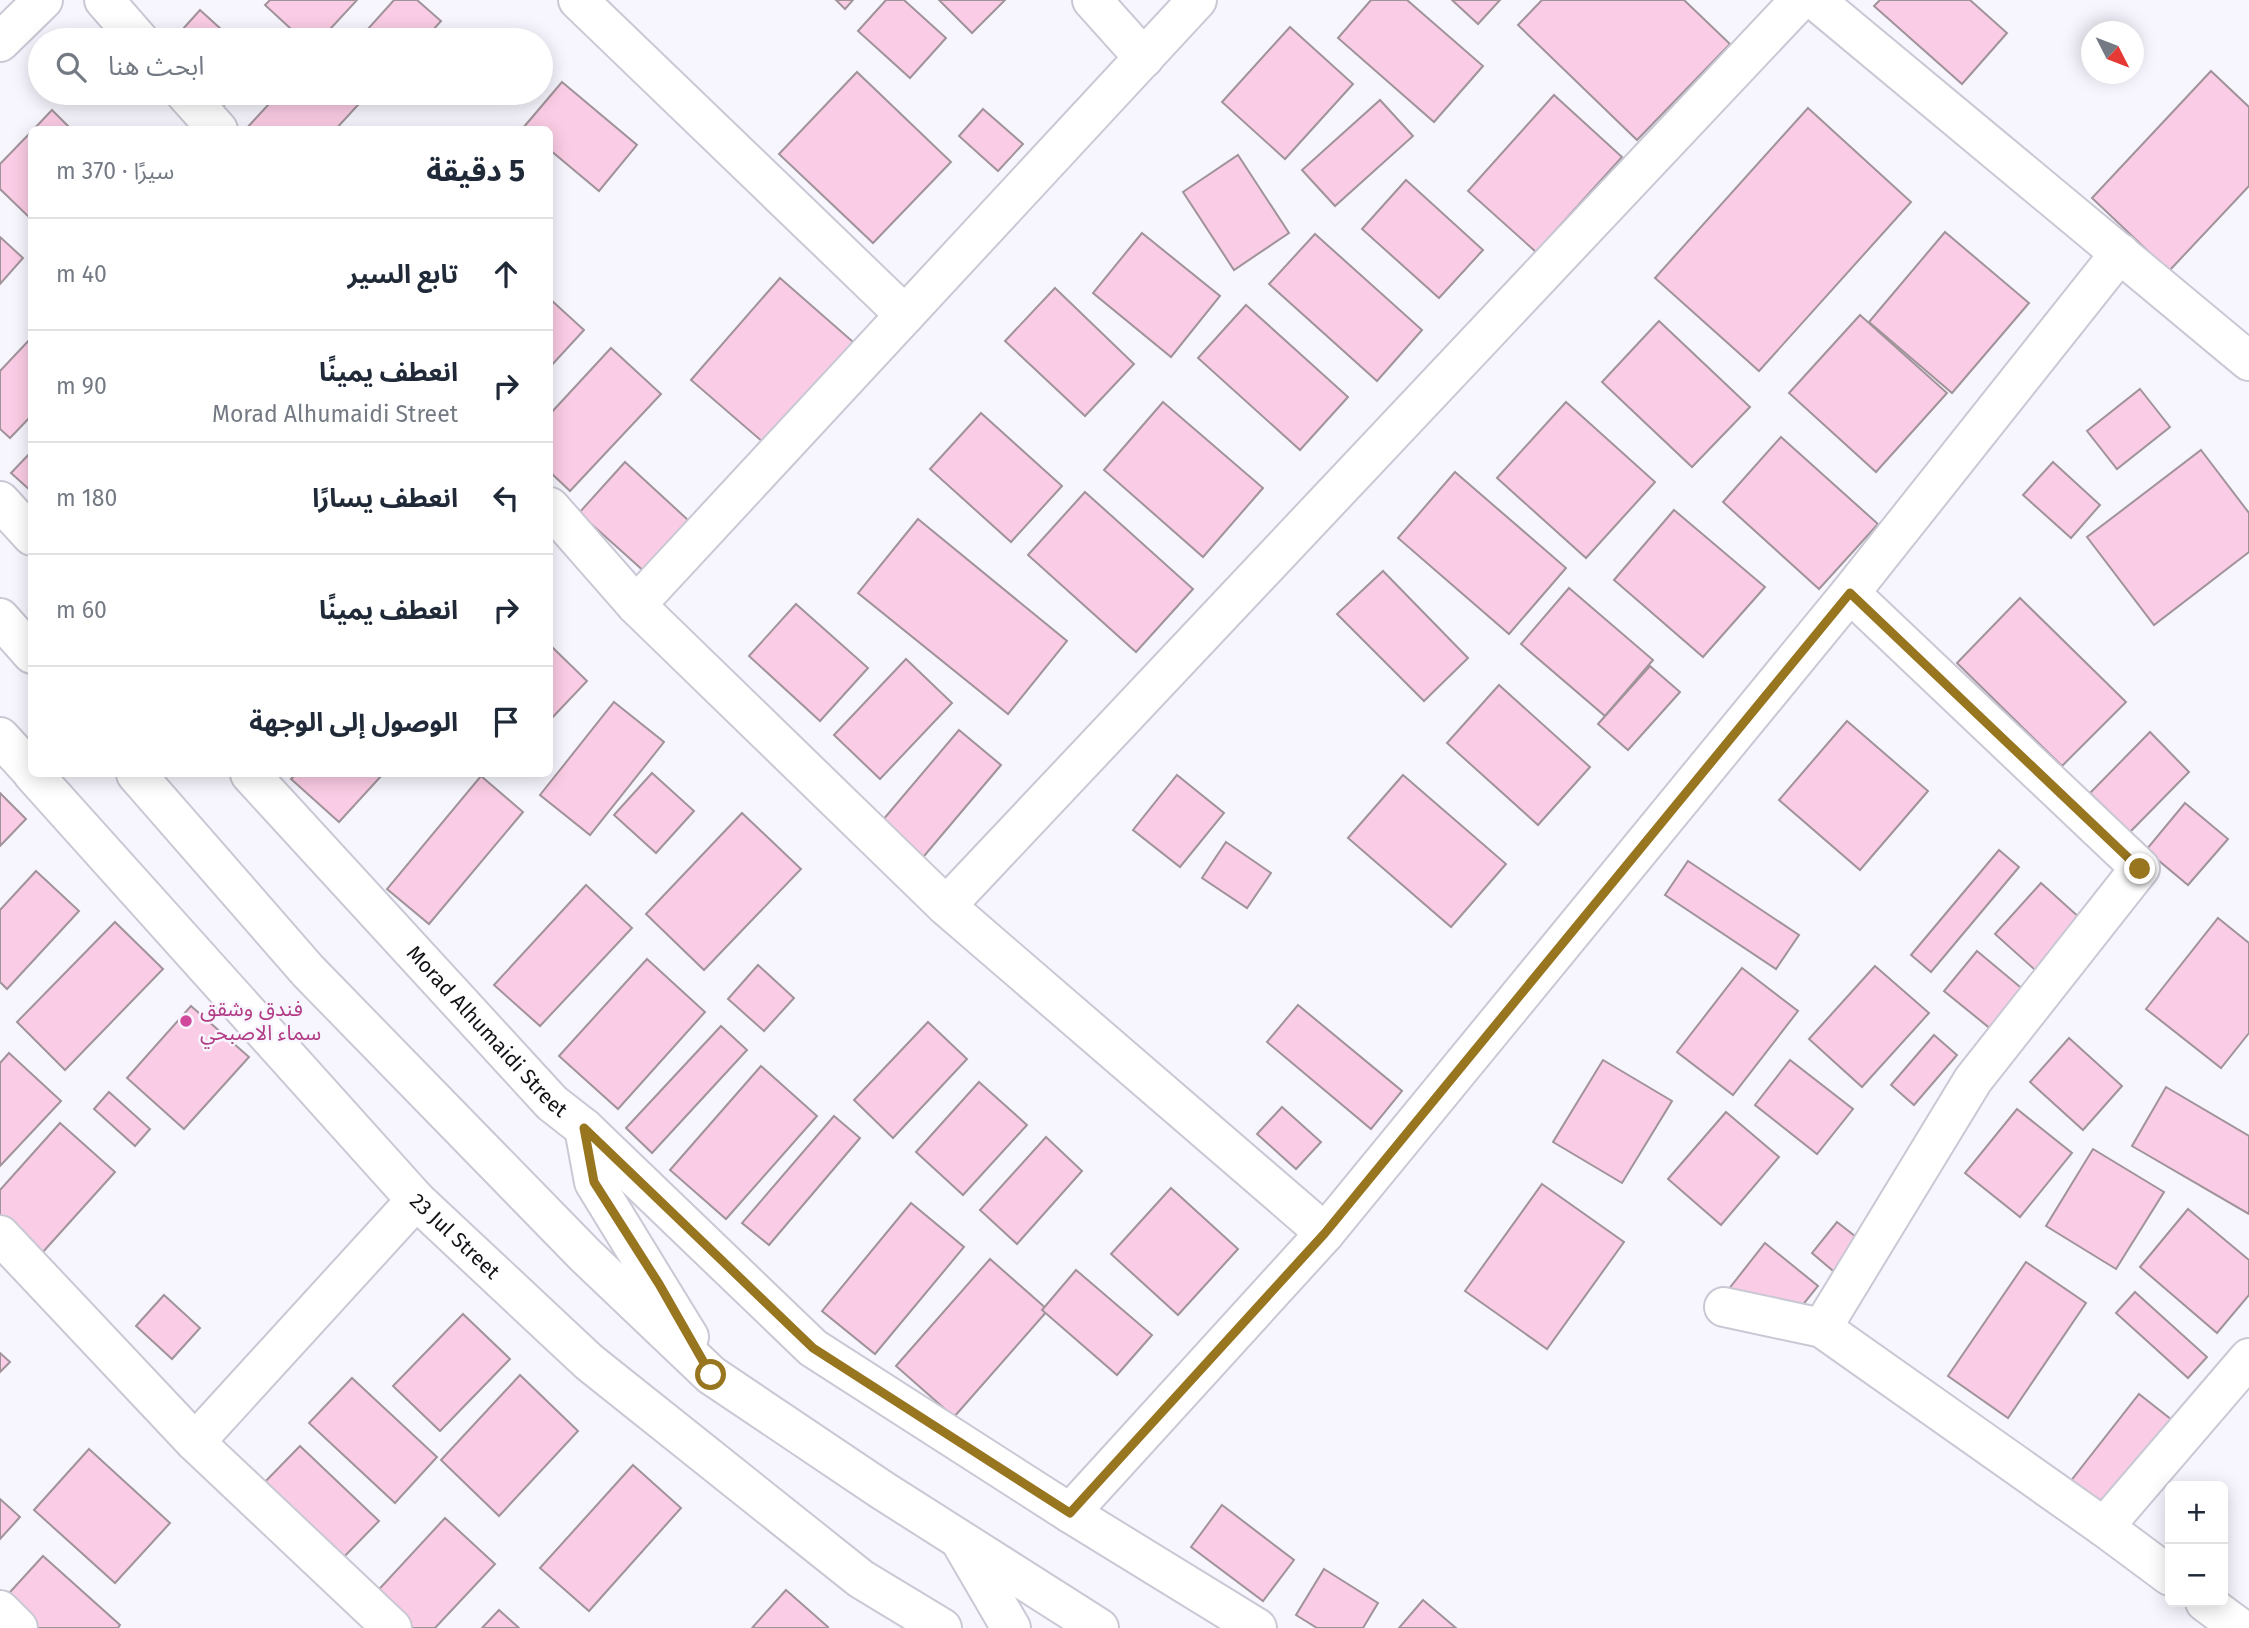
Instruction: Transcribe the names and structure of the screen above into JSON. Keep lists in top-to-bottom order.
{
  "streets": {
    "street": ["Morad Alhumaidi Street", "23 Jul Street"]
  },
  "places": ["فندق وشقق سماء الاصبحي"],
  "north": "bottom right",
  "page": {
    "search": "ابحث هنا",
    "heading": ["5 دقيقة", "سيرًا · 370 m"],
    "list": [
      ["تابع السير", "40 m"],
      ["انعطف يمينًا", "Morad Alhumaidi Street", "90 m"],
      ["انعطف يسارًا", "180 m"],
      ["انعطف يمينًا", "60 m"],
      "الوصول إلى الوجهة"
    ],
    "map_buttons": ["+", "−"]
  }
}
